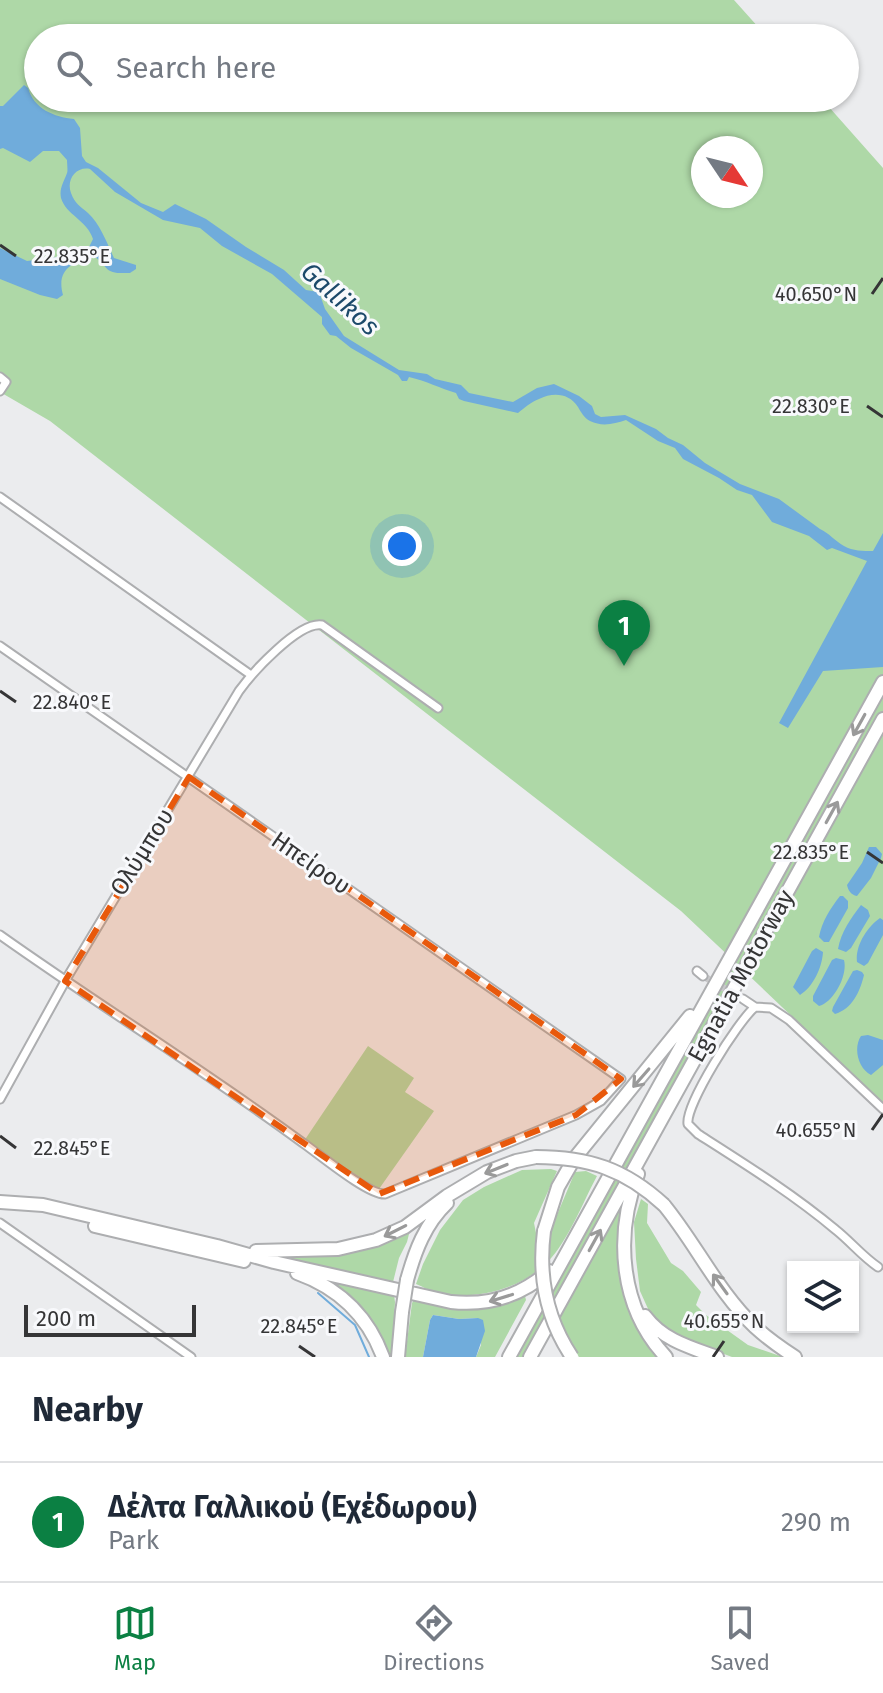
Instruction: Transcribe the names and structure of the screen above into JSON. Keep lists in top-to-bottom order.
{
  "streets": {
    "highway": ["Egnatia Motorway"],
    "street": ["Ολύμπου", "Ηπείρου"]
  },
  "crossings": [
    ["Ολύμπου", "Ηπείρου"]
  ],
  "water": ["Gallikos"],
  "scale_bar": "200 m",
  "north": "bottom right",
  "page": {
    "search": "Search here",
    "pins": "1",
    "scale": "200 m",
    "heading": "Nearby",
    "list": [
      {
        "mark": "1",
        "name": "Δέλτα Γαλλικού (Εχέδωρου)",
        "note": "Park",
        "value": "290 m"
      }
    ],
    "nav": ["Map", "Directions", "Saved"]
  },
  "coordinates": [
    "22.835°E",
    "40.650°N",
    "22.830°E",
    "22.840°E",
    "40.655°N",
    "22.845°E"
  ]
}
